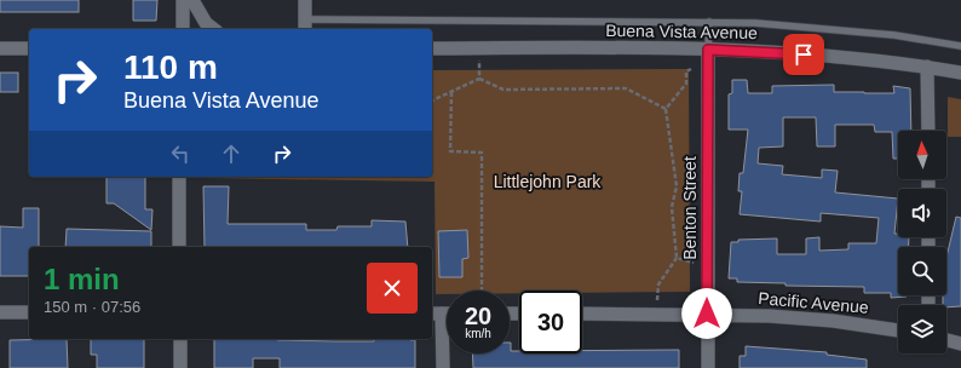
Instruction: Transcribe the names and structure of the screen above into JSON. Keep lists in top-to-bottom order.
{
  "streets": {
    "street": ["Buena Vista Avenue", "Benton Street", "Pacific Avenue"]
  },
  "crossings": [
    ["Buena Vista Avenue", "Benton Street"],
    ["Benton Street", "Pacific Avenue"]
  ],
  "parks": ["Littlejohn Park"],
  "north": "top",
  "page": {
    "turn": ["110 m", "Buena Vista Avenue"],
    "heading": ["1 min", "150 m · 07:56"],
    "speed": "20 km/h",
    "limit": "30"
  }
}
